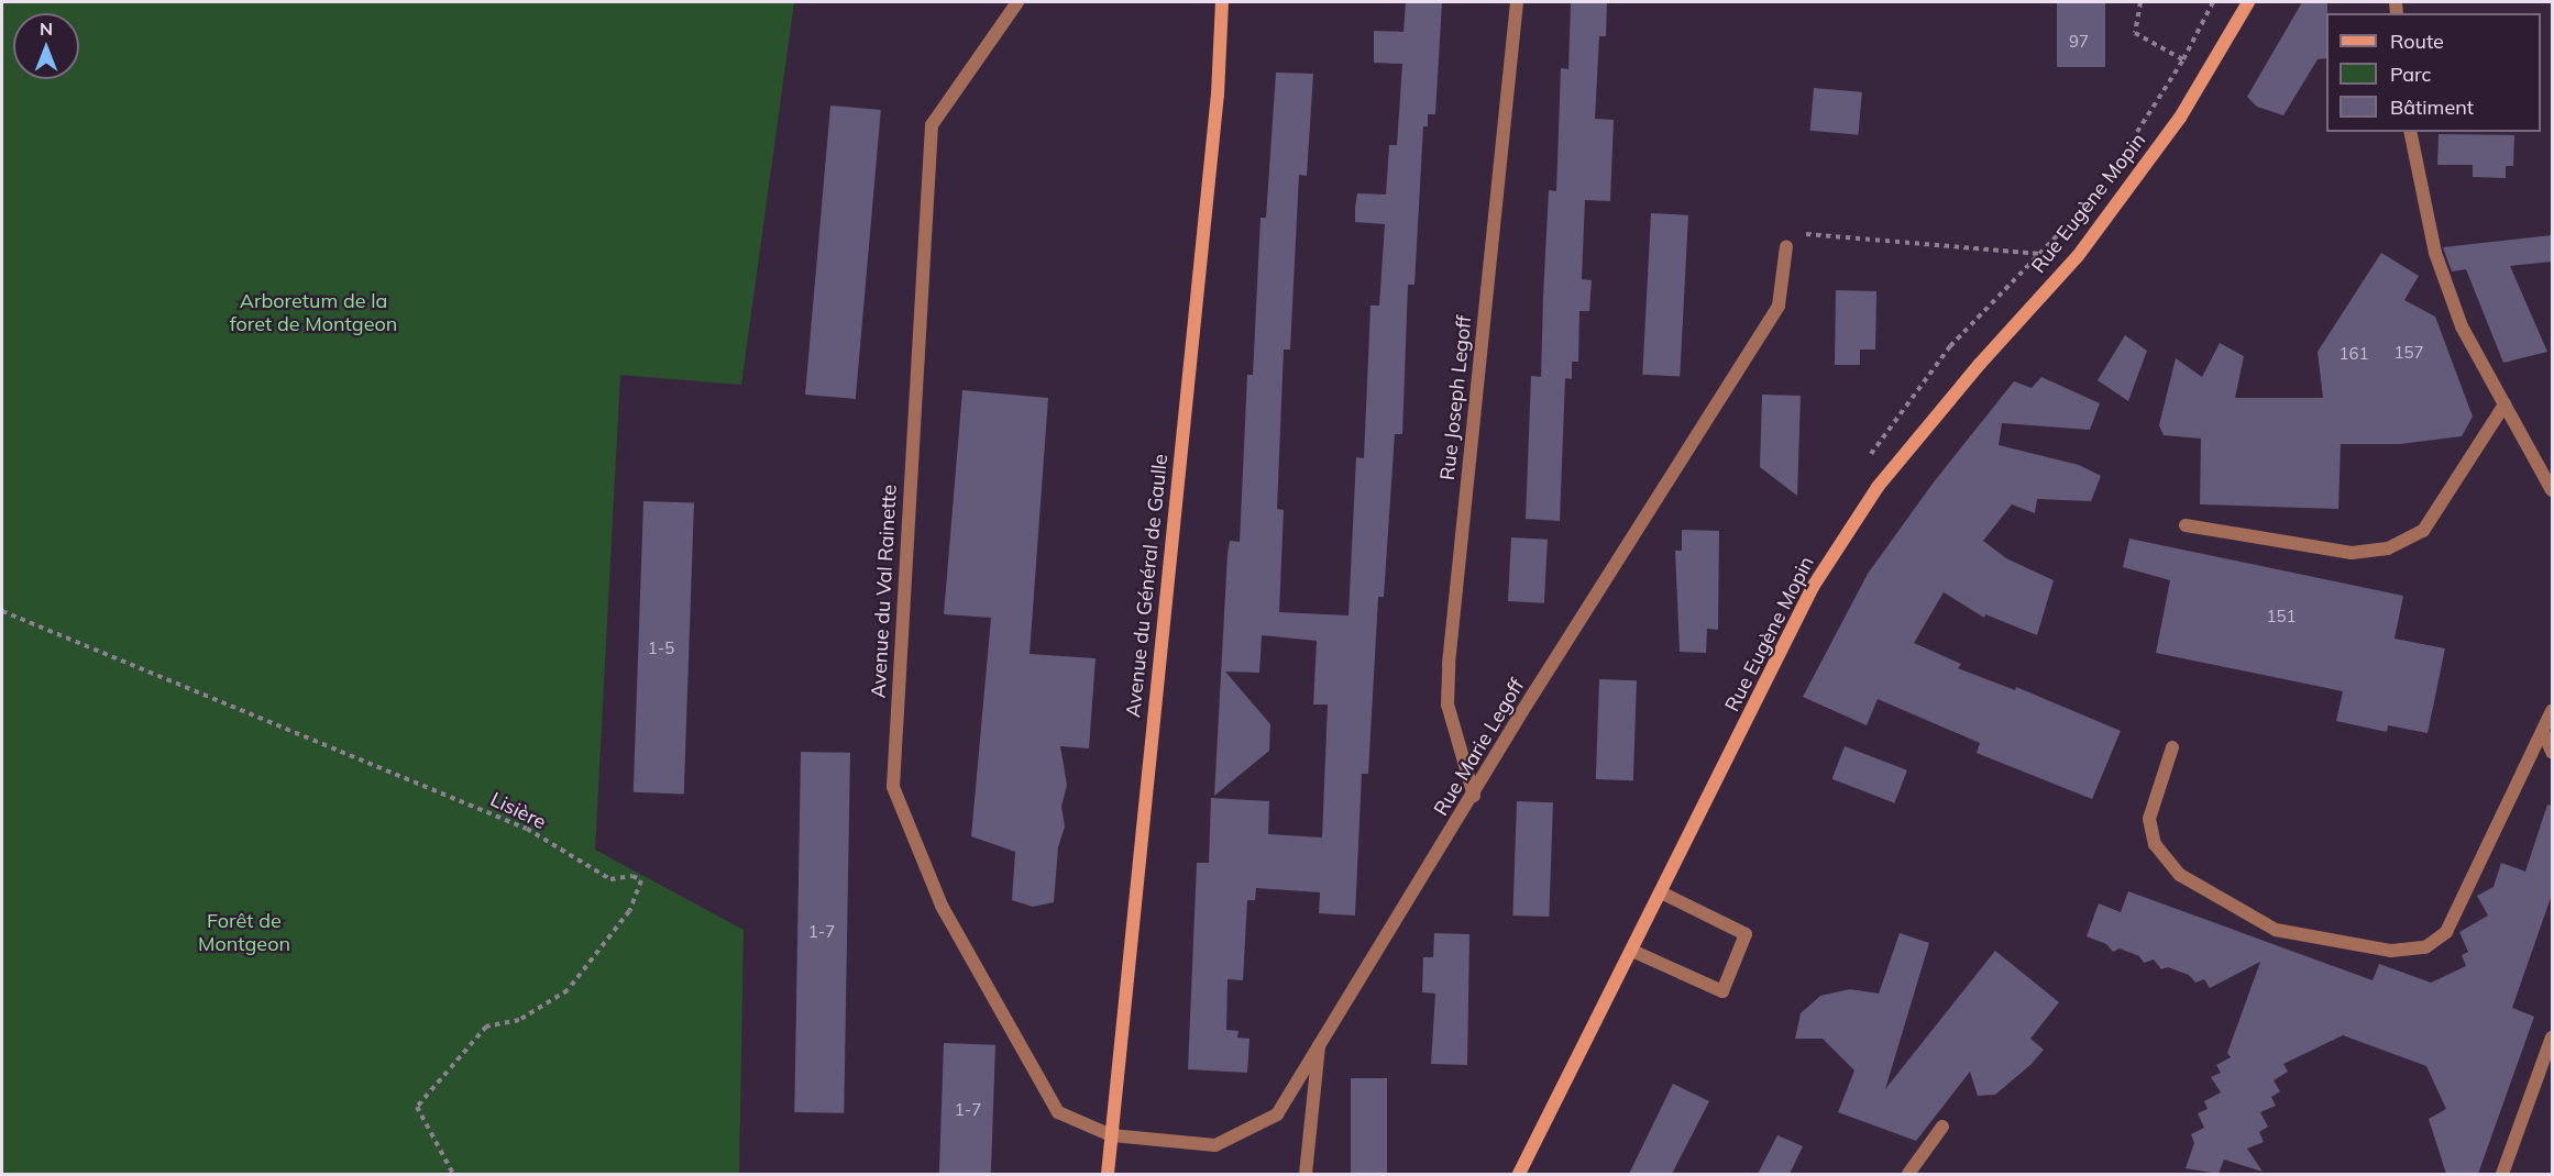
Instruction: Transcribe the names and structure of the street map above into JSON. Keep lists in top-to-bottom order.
{
  "streets": {
    "main road": ["Rue Eugène Mopin", "Avenue du Général de Gaulle"],
    "street": ["Rue Joseph Legoff", "Avenue du Val Rainette", "Rue Marie Legoff"],
    "path": ["Lisière"]
  },
  "crossings": [
    ["Rue Joseph Legoff", "Rue Marie Legoff"],
    ["Avenue du Général de Gaulle", "Avenue du Val Rainette"],
    ["Avenue du Général de Gaulle", "Rue Marie Legoff"],
    ["Avenue du Val Rainette", "Rue Marie Legoff"]
  ],
  "parks": ["Arboretum de la foret de Montgeon", "Forêt de Montgeon"],
  "house_numbers": [
    "97",
    "157",
    "161",
    "151",
    "1-5",
    "1-7",
    "1-7"
  ],
  "legend": ["Route", "Parc", "Bâtiment"],
  "north": "top"
}
